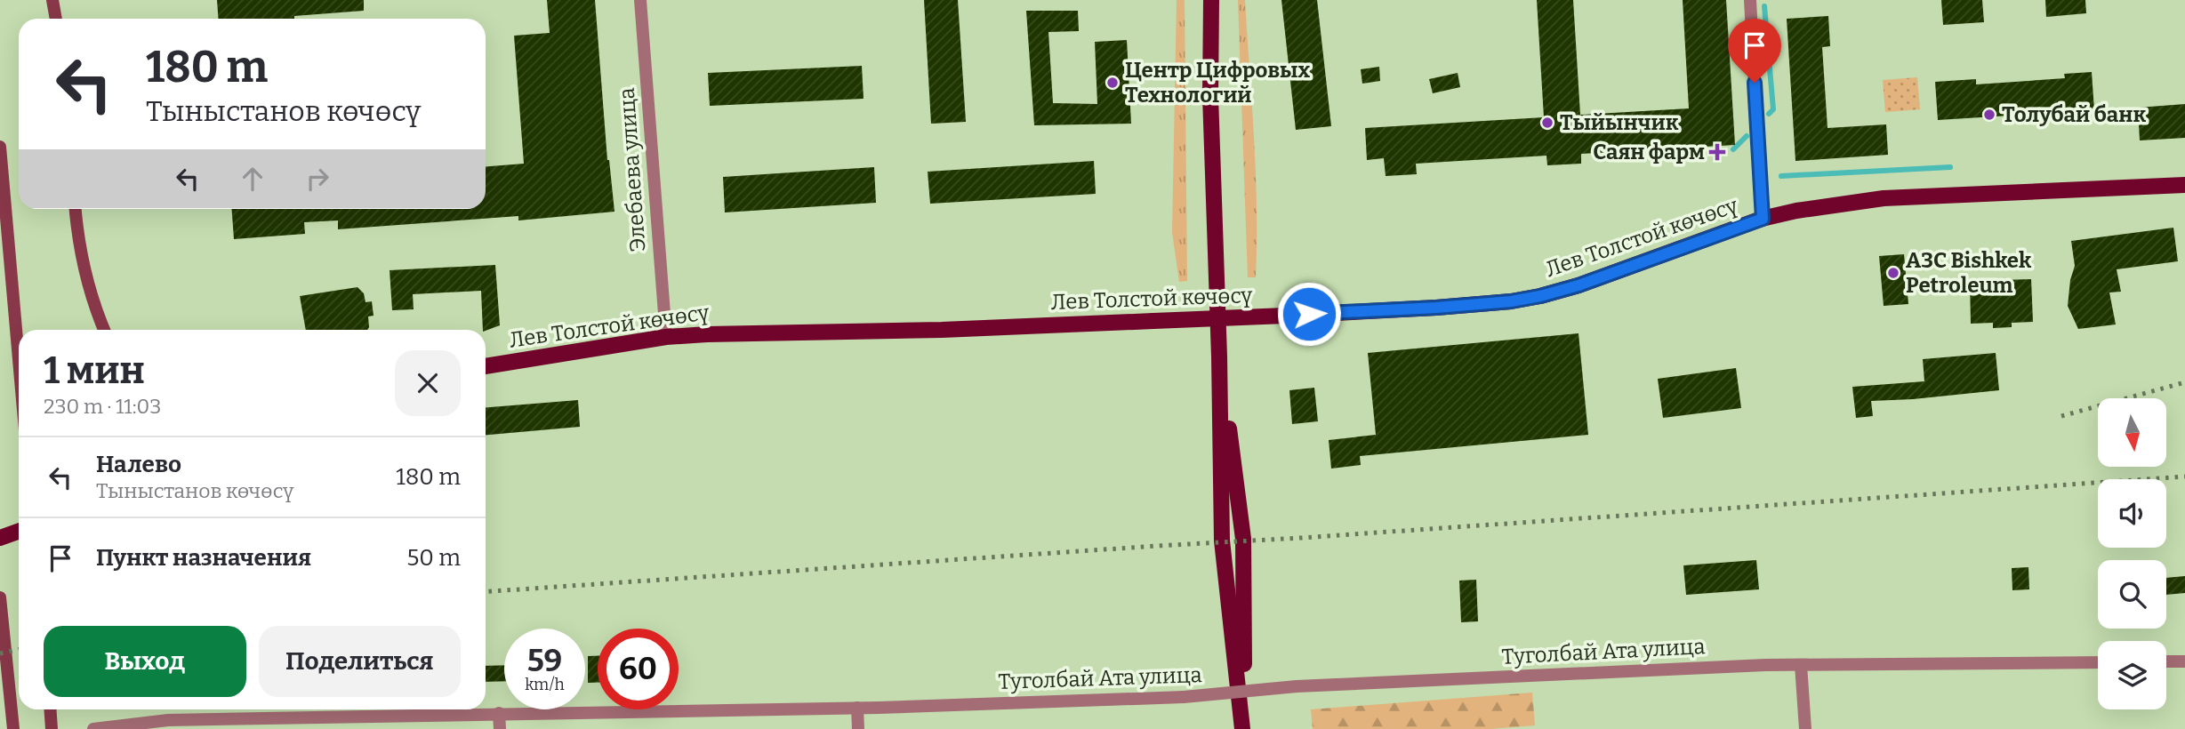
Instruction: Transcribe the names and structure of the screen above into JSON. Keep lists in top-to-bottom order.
{
  "streets": {
    "main road": ["Лев Толстой көчөсү"],
    "street": ["Элебаева улица", "Туголбай Ата улица"]
  },
  "crossings": [
    ["Элебаева улица", "Лев Толстой көчөсү"]
  ],
  "places": {
    "other": [
      "Центр Цифровых Технологий",
      "Толубай банк",
      "Тыйынчик",
      "АЗС Bishkek Petroleum"
    ],
    "health": ["Саян фарм"]
  },
  "north": "bottom",
  "page": {
    "turn": ["180 m", "Тыныстанов көчөсү"],
    "heading": ["1 мин", "230 m · 11:03"],
    "list": [
      {
        "name": "Налево",
        "note": "Тыныстанов көчөсү",
        "value": "180 m"
      },
      {
        "name": "Пункт назначения",
        "value": "50 m"
      }
    ],
    "buttons": ["Выход", "Поделиться"],
    "speed": "59 km/h",
    "limit": "60"
  }
}
